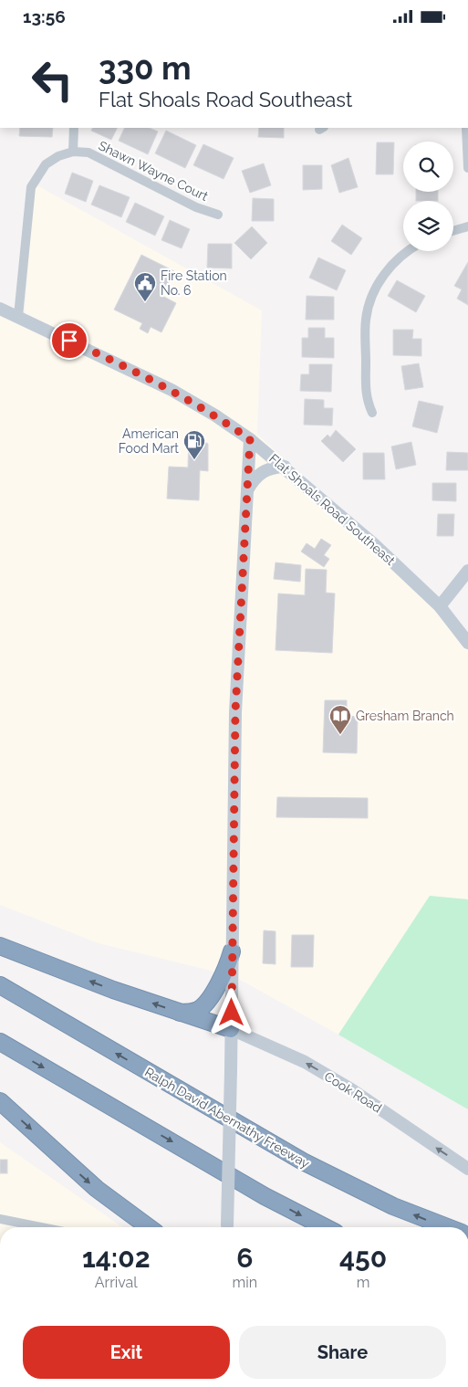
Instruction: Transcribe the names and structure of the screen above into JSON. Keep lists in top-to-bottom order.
{
  "streets": {
    "highway": ["Ralph David Abernathy Freeway"],
    "street": ["Shawn Wayne Court", "Flat Shoals Road Southeast", "Cook Road"]
  },
  "one_way": ["Cook Road"],
  "places": {
    "public building": ["Fire Station No. 6"],
    "fuel station": ["American Food Mart"],
    "library": ["Gresham Branch"]
  },
  "page": {
    "status": "13:56",
    "turn": ["330 m", "Flat Shoals Road Southeast"],
    "eta": [
      "14:02",
      "Arrival",
      "6",
      "min",
      "450",
      "m"
    ],
    "buttons": ["Exit", "Share"]
  }
}
